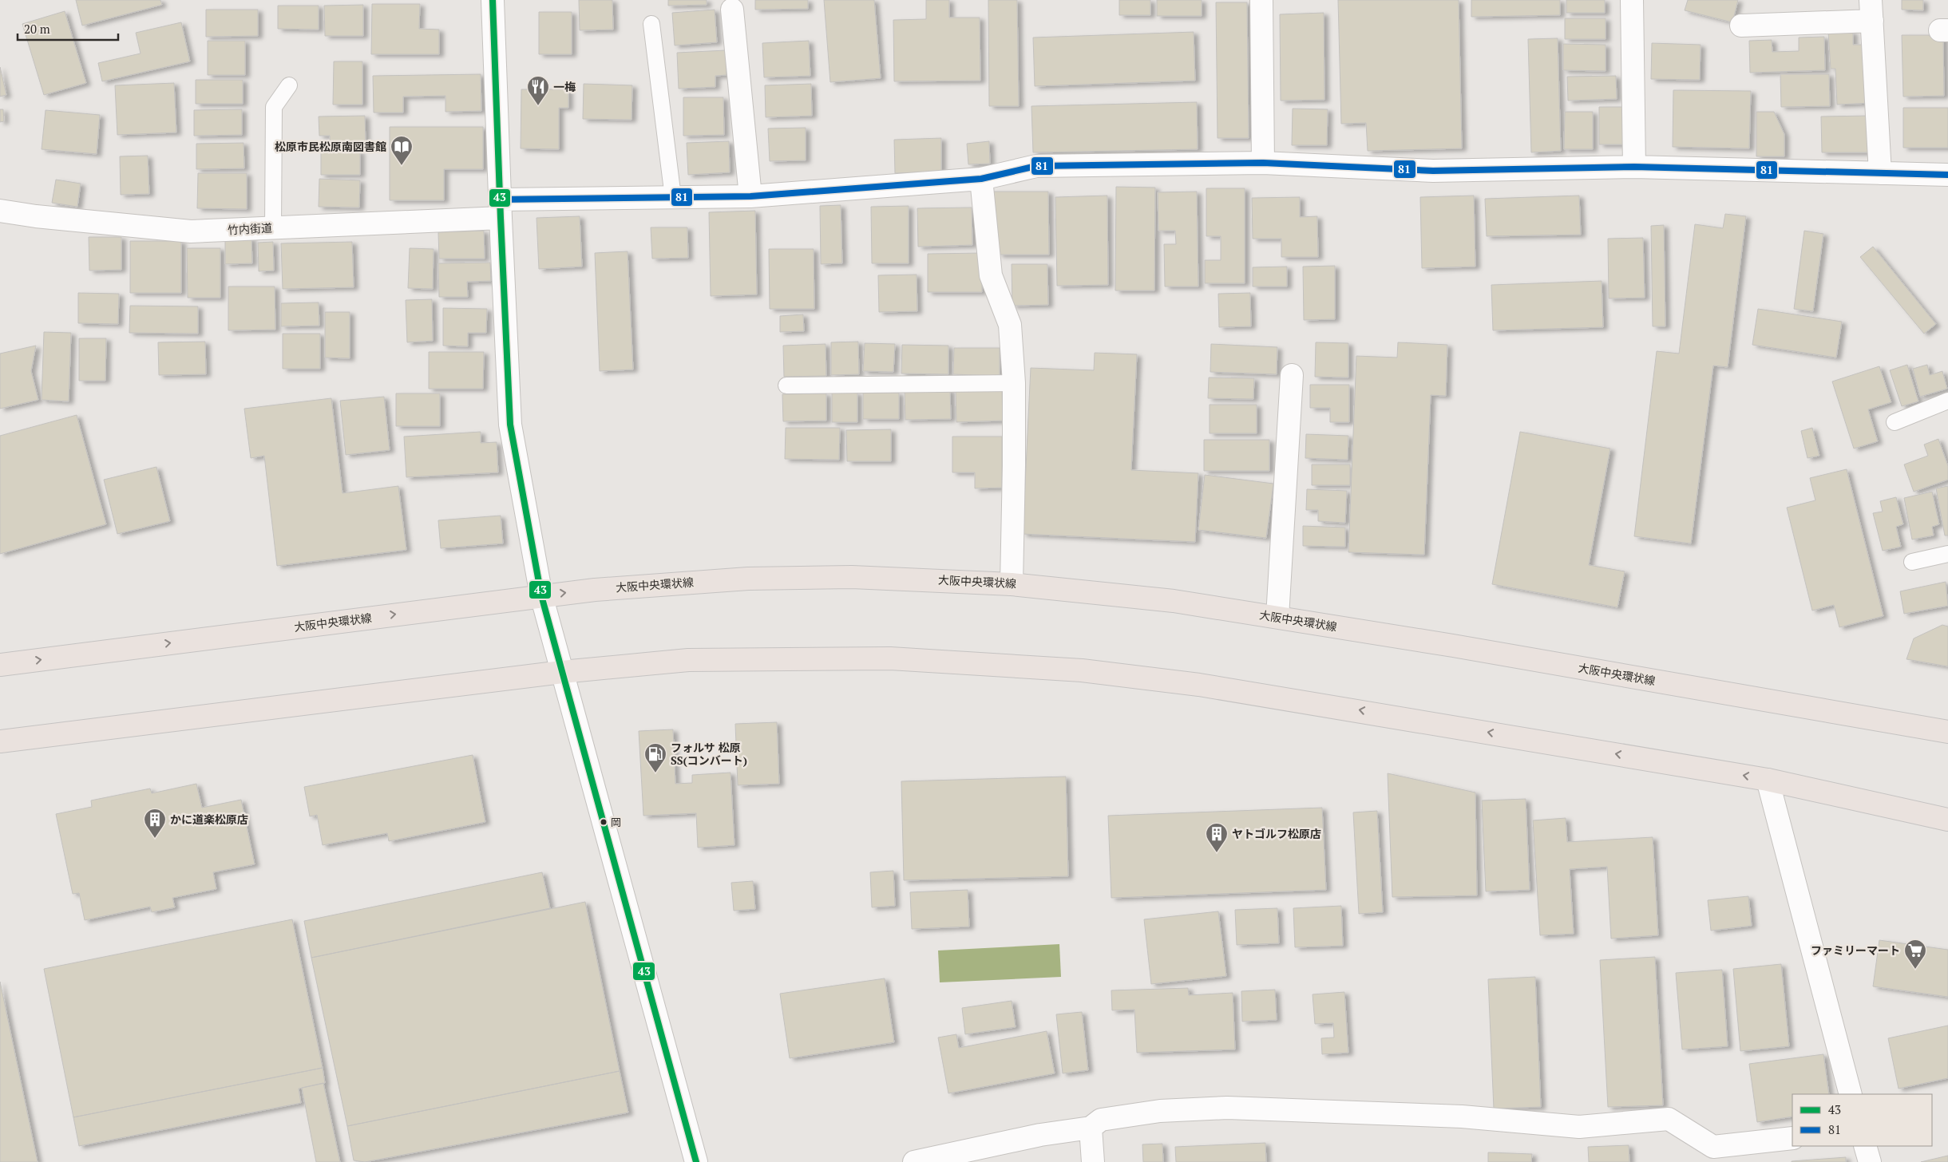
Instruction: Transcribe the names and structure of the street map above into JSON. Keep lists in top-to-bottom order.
{
  "streets": {
    "main road": ["大阪中央環状線"],
    "street": ["竹内街道"]
  },
  "places": {
    "restaurant": ["一梅"],
    "library": ["松原市民松原南図書館"],
    "fuel station": ["フォルサ 松原 SS(コンバート)"],
    "other": ["岡"],
    "building": ["かに道楽松原店", "ヤトゴルフ松原店"],
    "supermarket": ["ファミリーマート"]
  },
  "lines": ["transit line 43", "transit line 81"],
  "legend": ["43", "81"],
  "scale_bar": "20 m"
}
